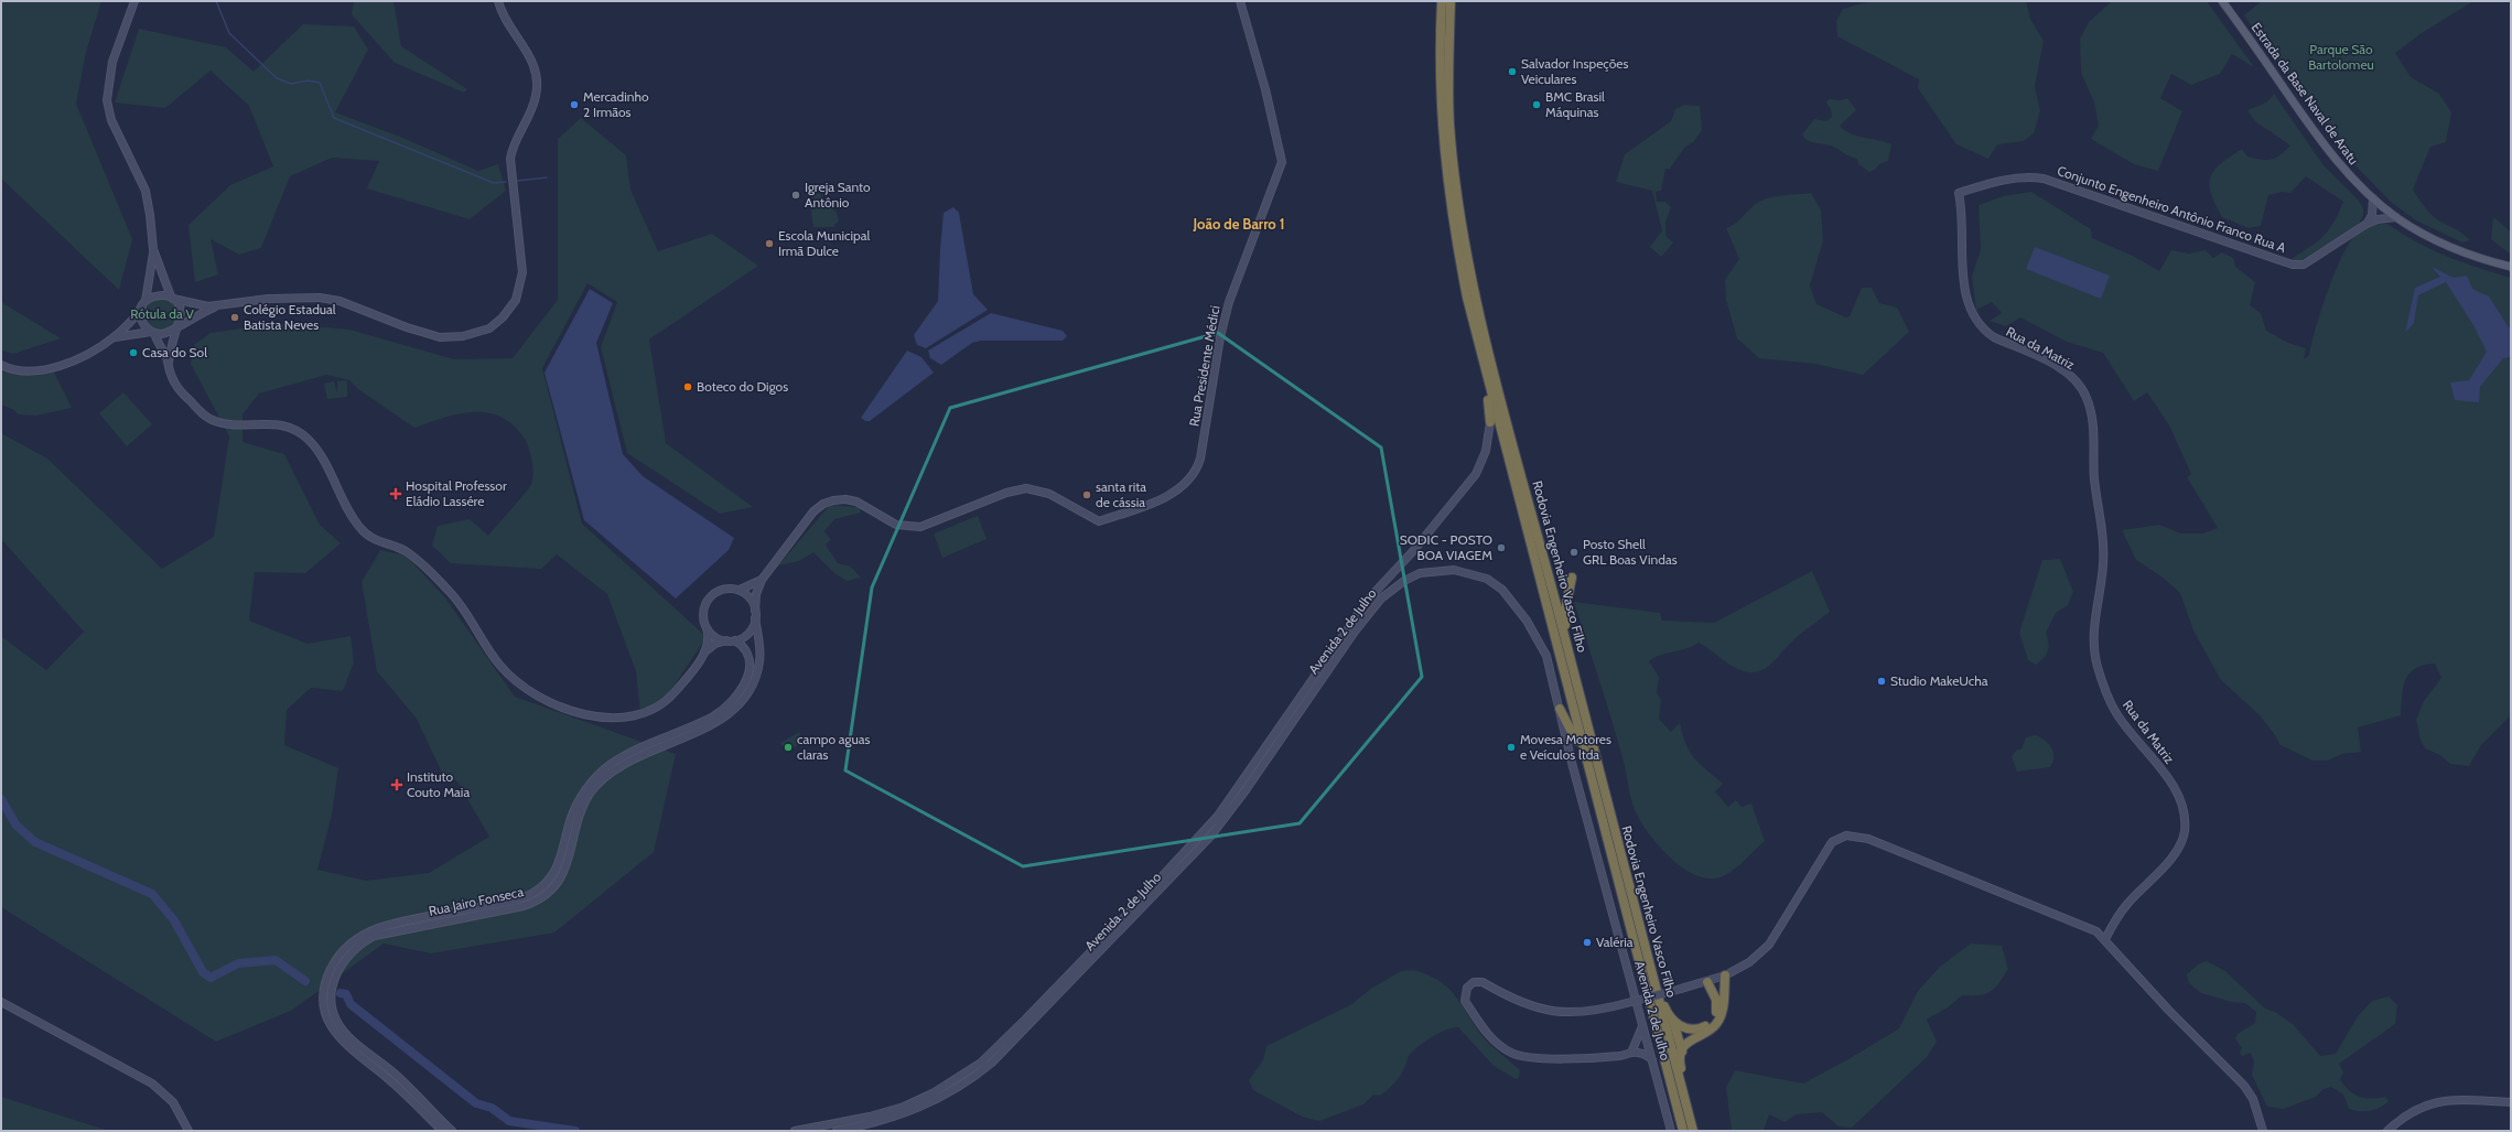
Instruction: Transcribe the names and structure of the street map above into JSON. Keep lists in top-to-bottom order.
{
  "streets": {
    "highway": ["Rodovia Engenheiro Vasco Filho"],
    "main road": [
      "Estrada da Base Naval de Aratu",
      "Conjunto Engenheiro Antônio Franco Rua A",
      "Rua da Matriz",
      "Rua Presidente Médici",
      "Avenida 2 de Julho",
      "Rua Jairo Fonseca"
    ]
  },
  "crossings": [
    ["Estrada da Base Naval de Aratu", "Conjunto Engenheiro Antônio Franco Rua A"],
    ["Conjunto Engenheiro Antônio Franco Rua A", "Rua da Matriz"]
  ],
  "districts": ["João de Barro 1"],
  "parks": ["Parque São Bartolomeu", "Rótula da V"],
  "places": {
    "other": [
      "Salvador Inspeções Veiculares",
      "Mercadinho 2 Irmãos",
      "BMC Brasil Máquinas",
      "Igreja Santo Antônio",
      "Escola Municipal Irmã Dulce",
      "Colégio Estadual Batista Neves",
      "Casa do Sol",
      "Boteco do Digos",
      "santa rita de cássia",
      "SODIC - POSTO BOA VIAGEM",
      "Posto Shell GRL Boas Vindas",
      "Studio MakeUcha",
      "campo aguas claras",
      "Movesa Motores e Veículos ltda",
      "Valéria"
    ],
    "health": ["Hospital Professor Eládio Lassére", "Instituto Couto Maia"]
  }
}
